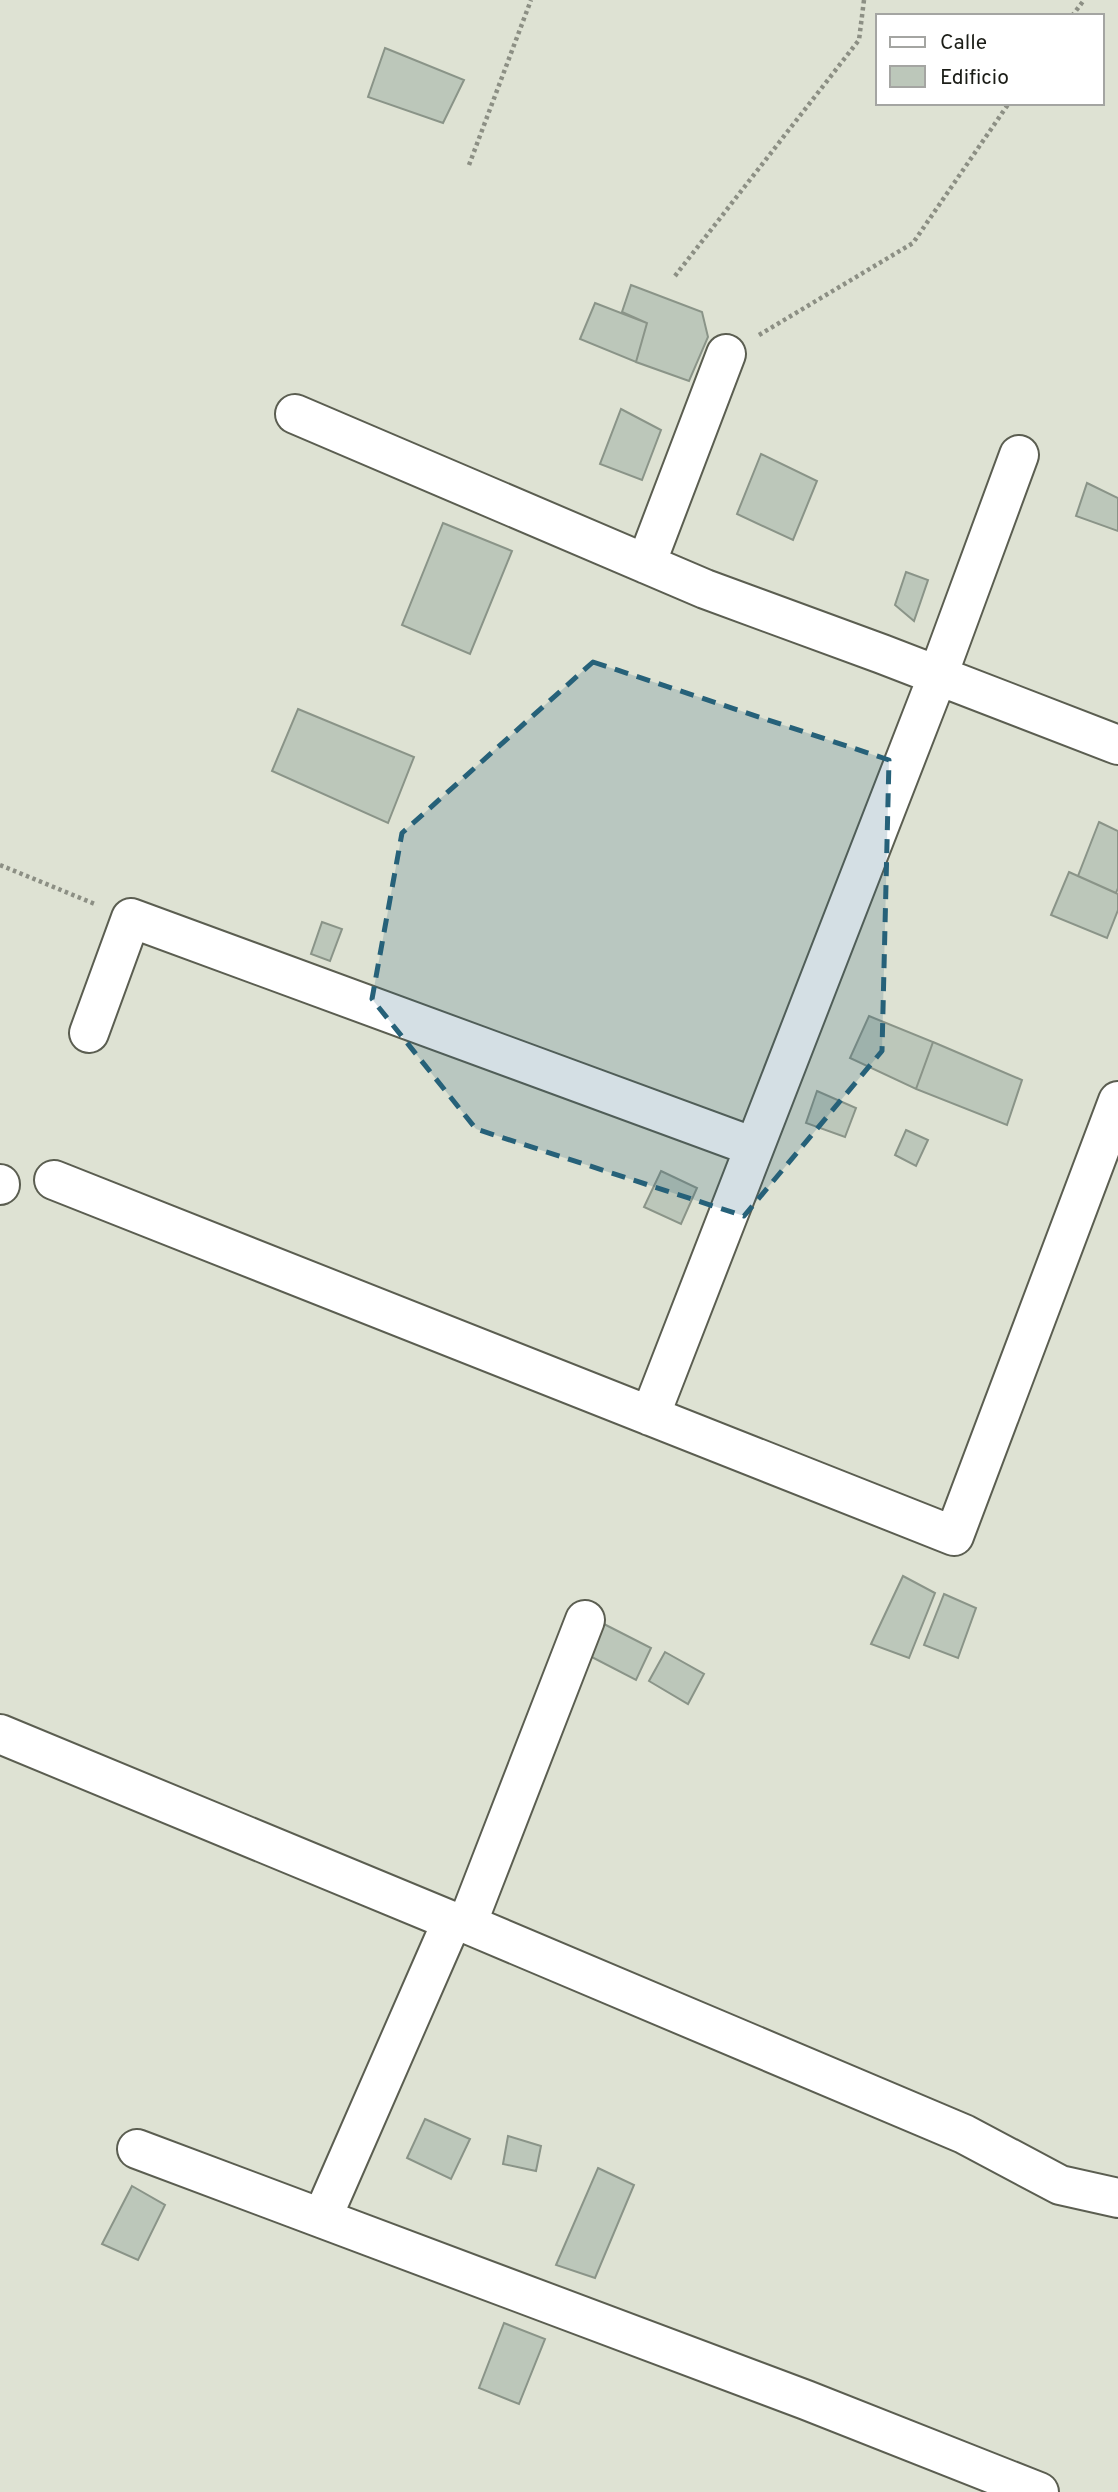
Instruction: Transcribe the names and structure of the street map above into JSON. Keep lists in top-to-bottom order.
{
  "legend": ["Calle", "Edificio"]
}
